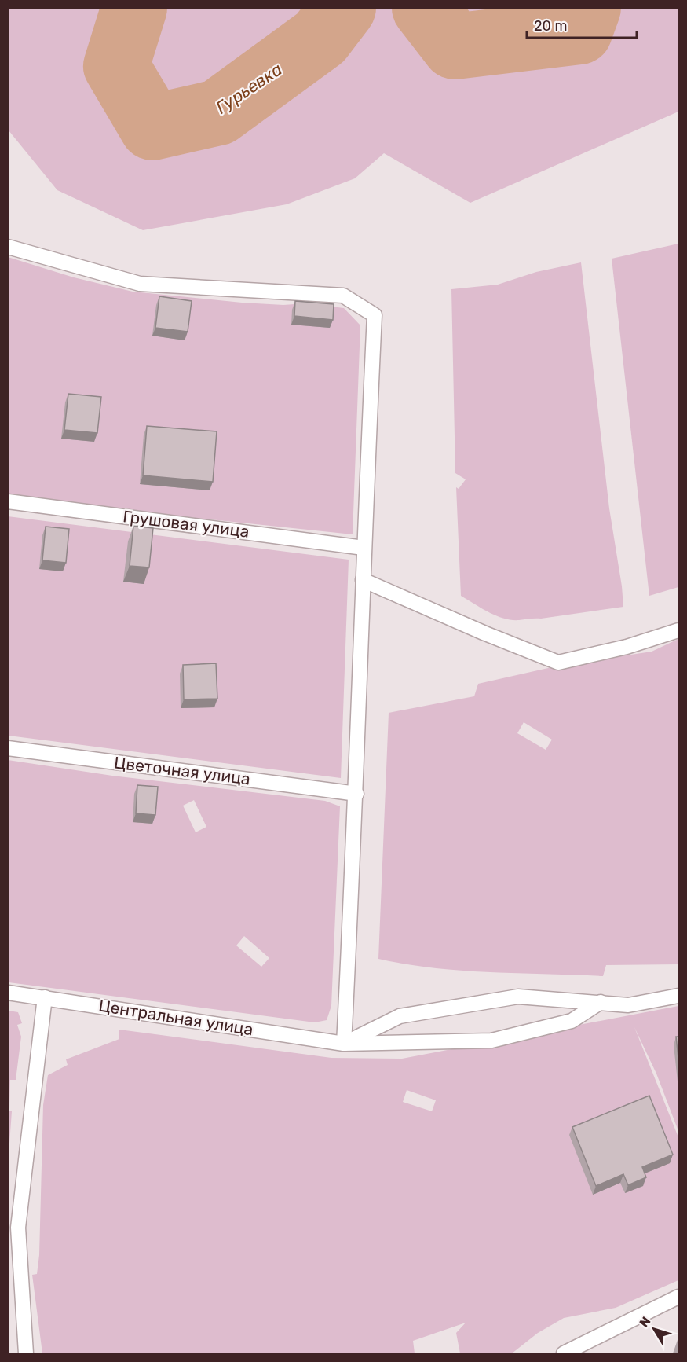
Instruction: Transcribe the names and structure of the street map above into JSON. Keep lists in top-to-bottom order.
{
  "streets": {
    "street": ["Грушовая улица", "Цветочная улица", "Центральная улица"]
  },
  "water": ["Гурьевка"],
  "scale_bar": "20 m",
  "north": "top left"
}
